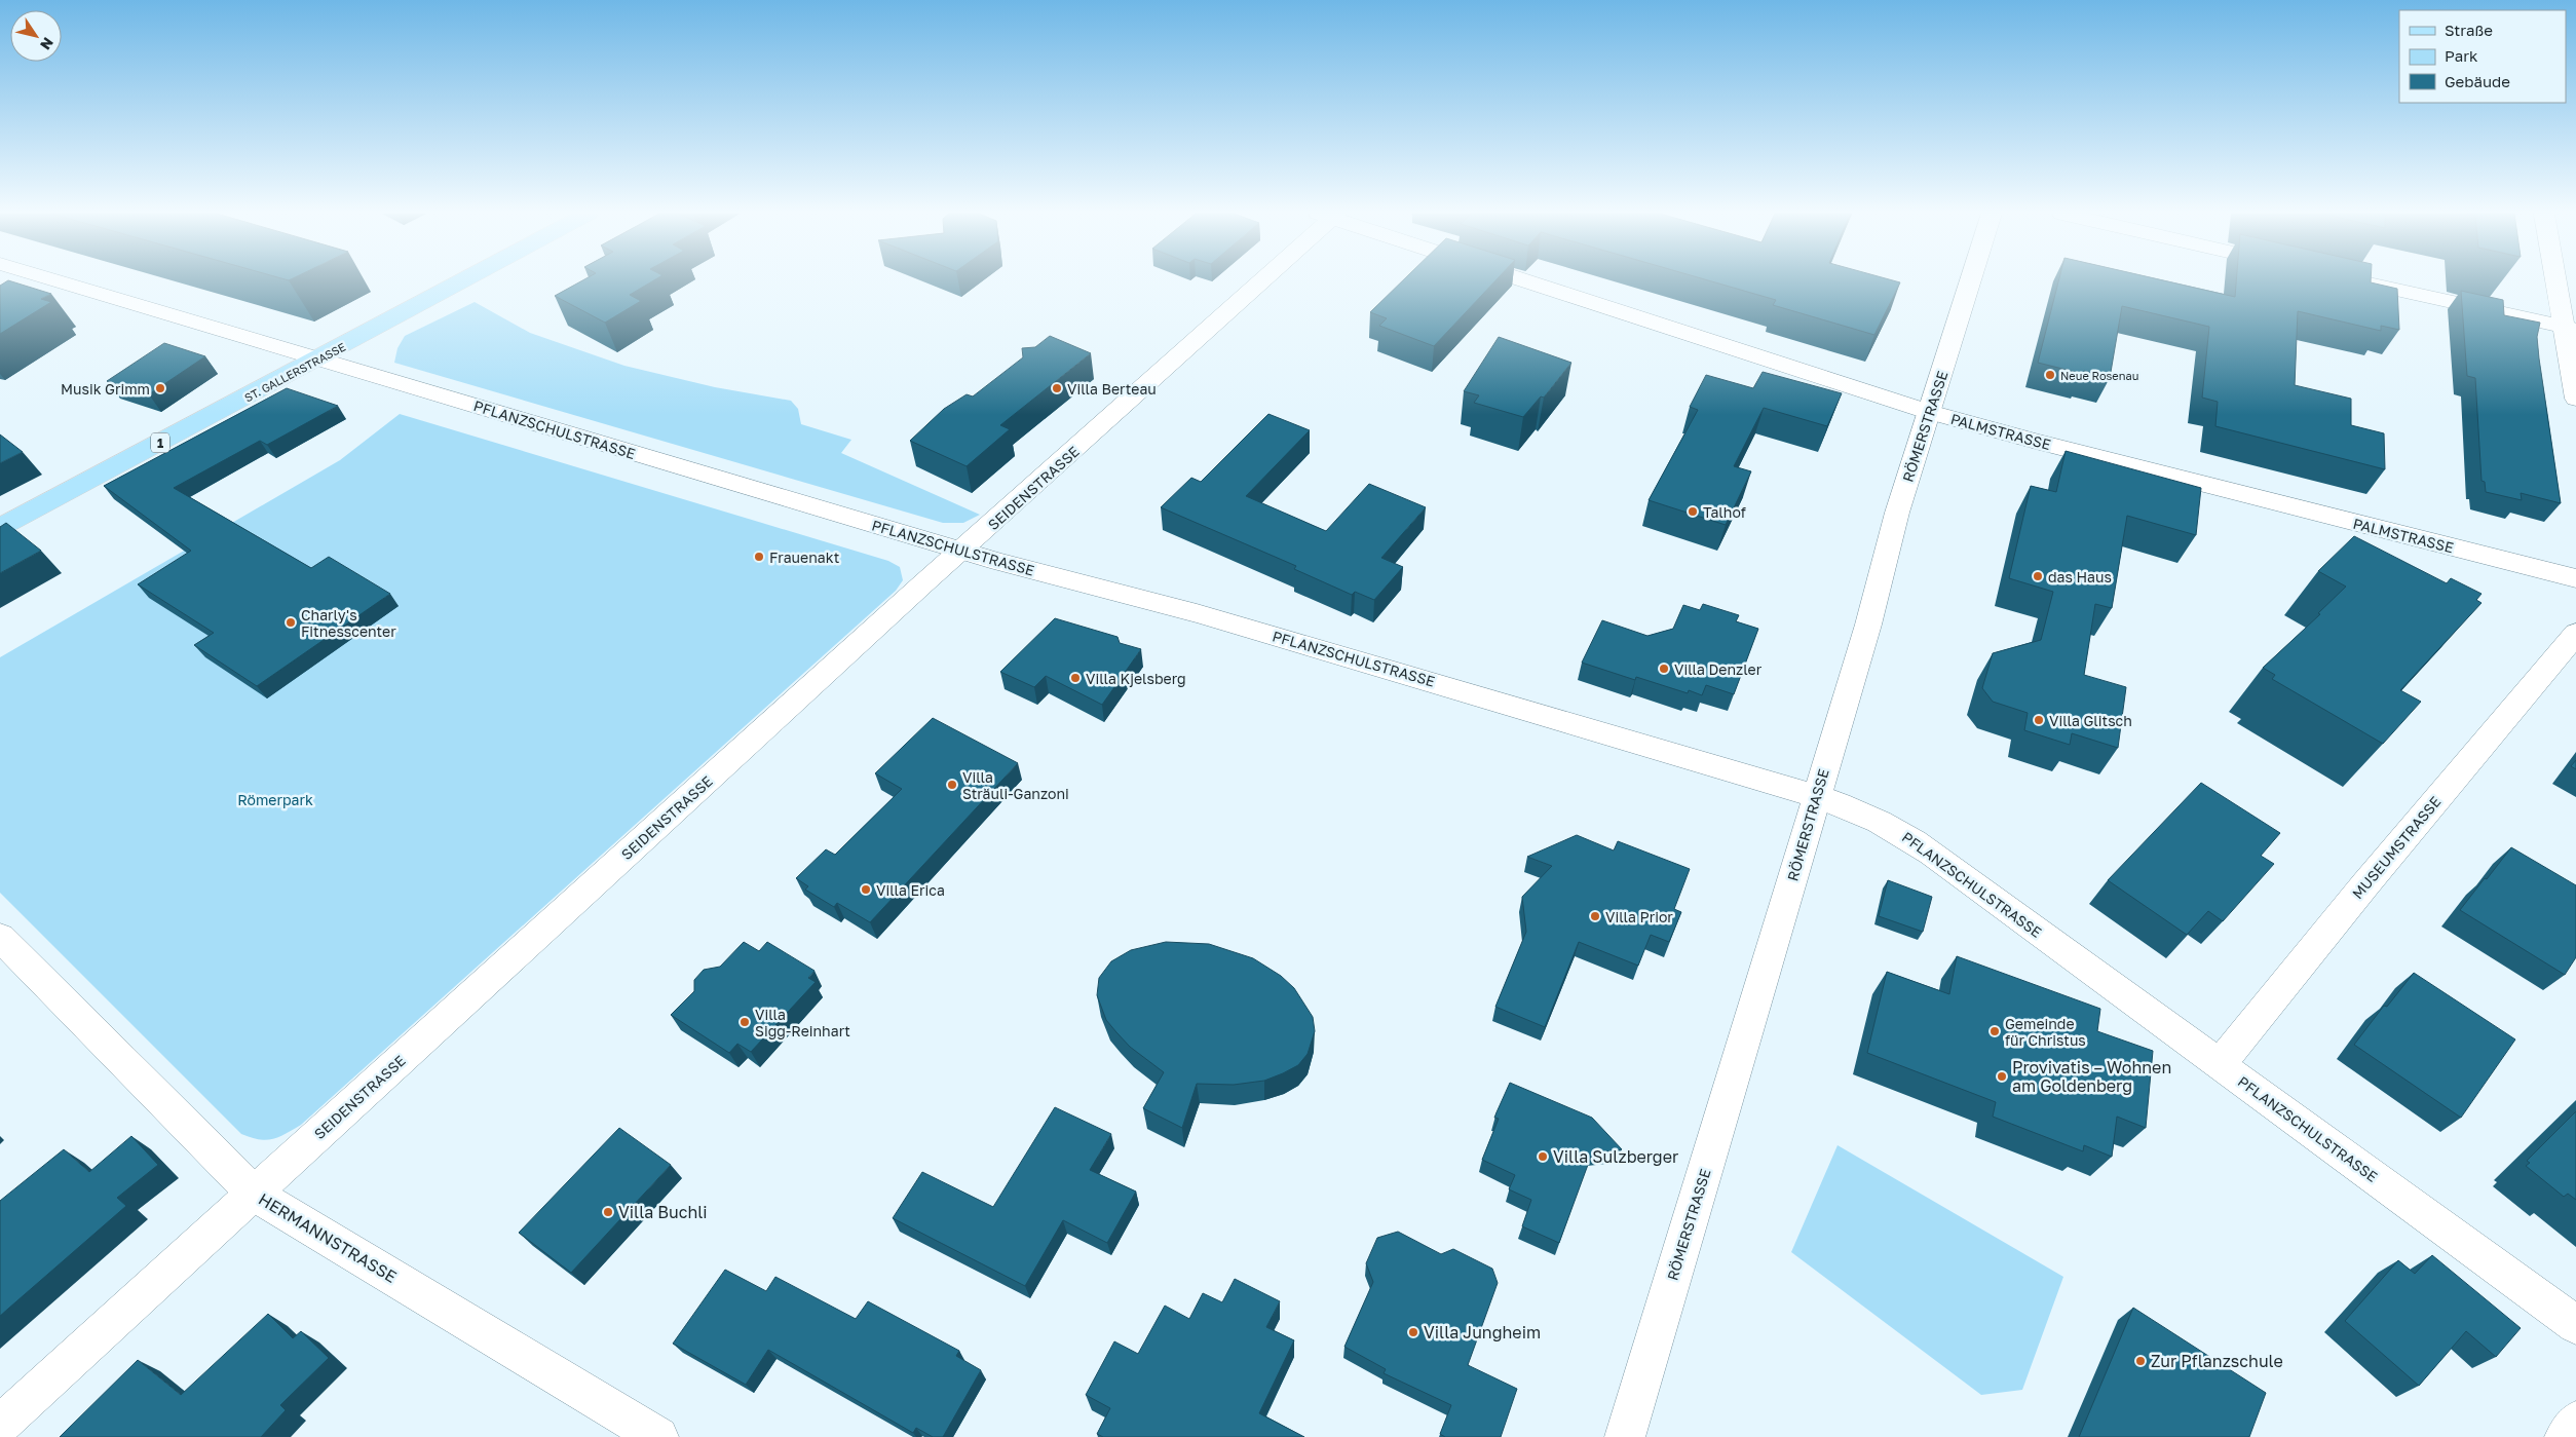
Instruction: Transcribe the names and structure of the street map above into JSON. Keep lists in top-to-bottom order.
{
  "streets": {
    "main road": ["ST. GALLERSTRASSE", "1"],
    "street": [
      "RÖMERSTRASSE",
      "PFLANZSCHULSTRASSE",
      "PALMSTRASSE",
      "SEIDENSTRASSE",
      "MUSEUMSTRASSE",
      "HERMANNSTRASSE"
    ]
  },
  "crossings": [
    ["ST. GALLERSTRASSE", "PFLANZSCHULSTRASSE"],
    ["RÖMERSTRASSE", "PFLANZSCHULSTRASSE"],
    ["RÖMERSTRASSE", "PALMSTRASSE"],
    ["PFLANZSCHULSTRASSE", "SEIDENSTRASSE"],
    ["PFLANZSCHULSTRASSE", "MUSEUMSTRASSE"],
    ["SEIDENSTRASSE", "HERMANNSTRASSE"]
  ],
  "parks": ["Römerpark"],
  "places": [
    "Neue Rosenau",
    "Musik Grimm",
    "Villa Berteau",
    "Talhof",
    "Frauenakt",
    "das Haus",
    "Charly's Fitnesscenter",
    "Villa Denzler",
    "Villa Kjelsberg",
    "Villa Glitsch",
    "Villa Sträuli-Ganzoni",
    "Villa Erica",
    "Villa Prior",
    "Villa Sigg-Reinhart",
    "Gemeinde für Christus",
    "Provivatis – Wohnen am Goldenberg",
    "Villa Sulzberger",
    "Villa Buchli",
    "Villa Jungheim",
    "Zur Pflanzschule"
  ],
  "legend": ["Straße", "Park", "Gebäude"],
  "north": "bottom right"
}
